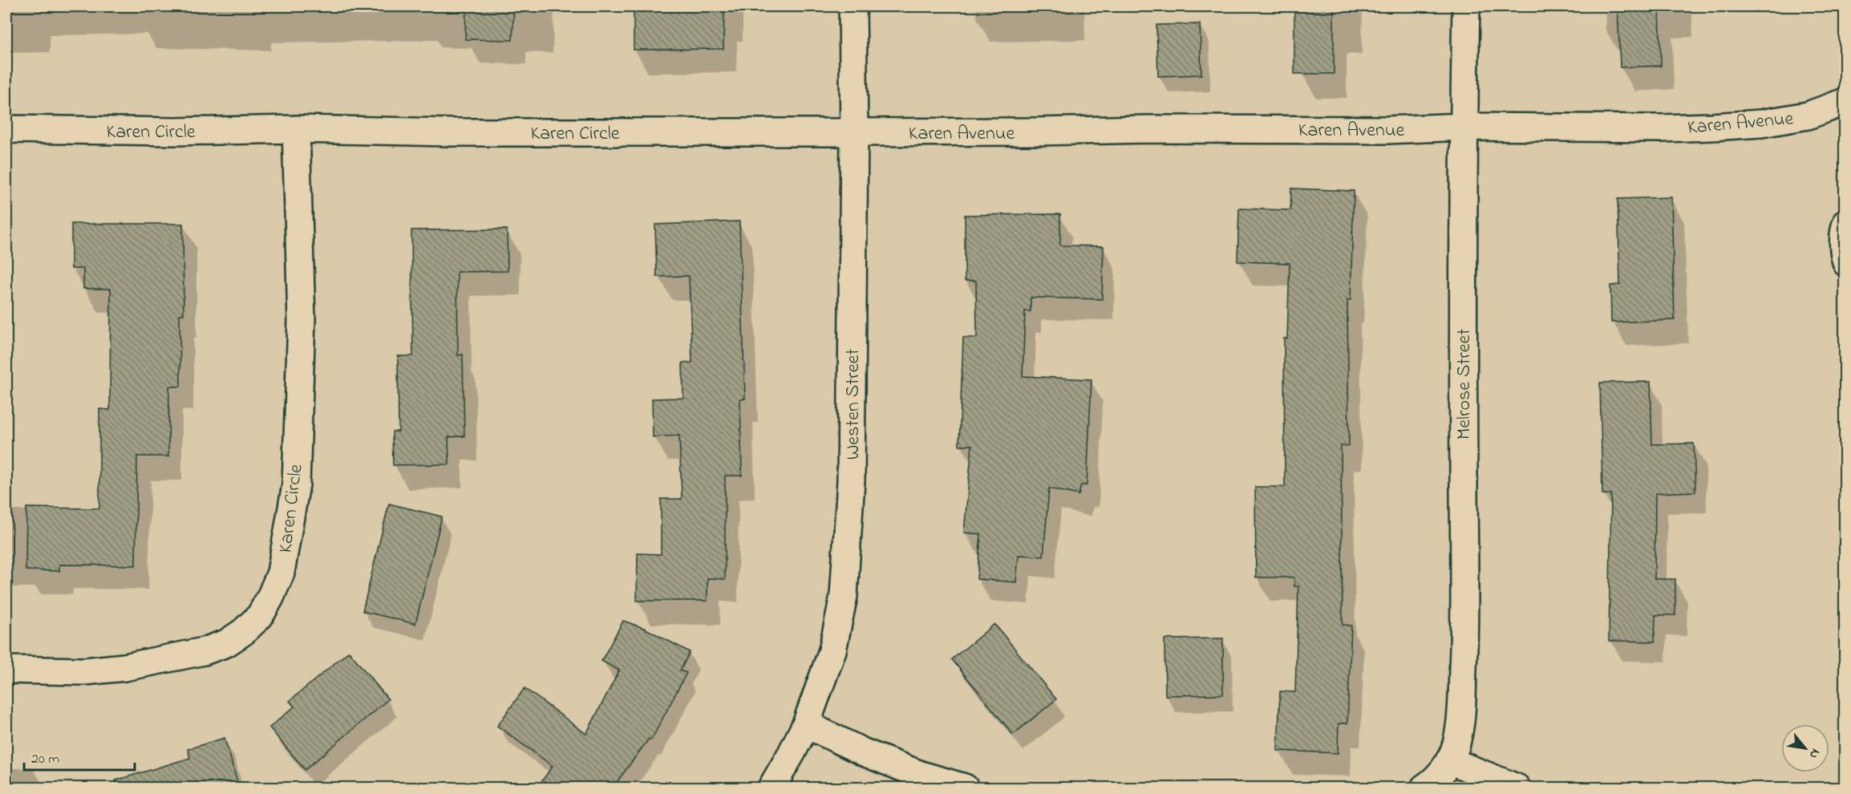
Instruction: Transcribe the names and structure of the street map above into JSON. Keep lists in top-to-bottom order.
{
  "streets": {
    "street": [
      "Karen Avenue",
      "Karen Circle",
      "Melrose Street",
      "Westen Street"
    ]
  },
  "crossings": [
    ["Karen Avenue", "Karen Circle"],
    ["Karen Avenue", "Melrose Street"],
    ["Karen Avenue", "Westen Street"],
    ["Karen Circle", "Westen Street"]
  ],
  "scale_bar": "20 m",
  "north": "bottom right"
}
